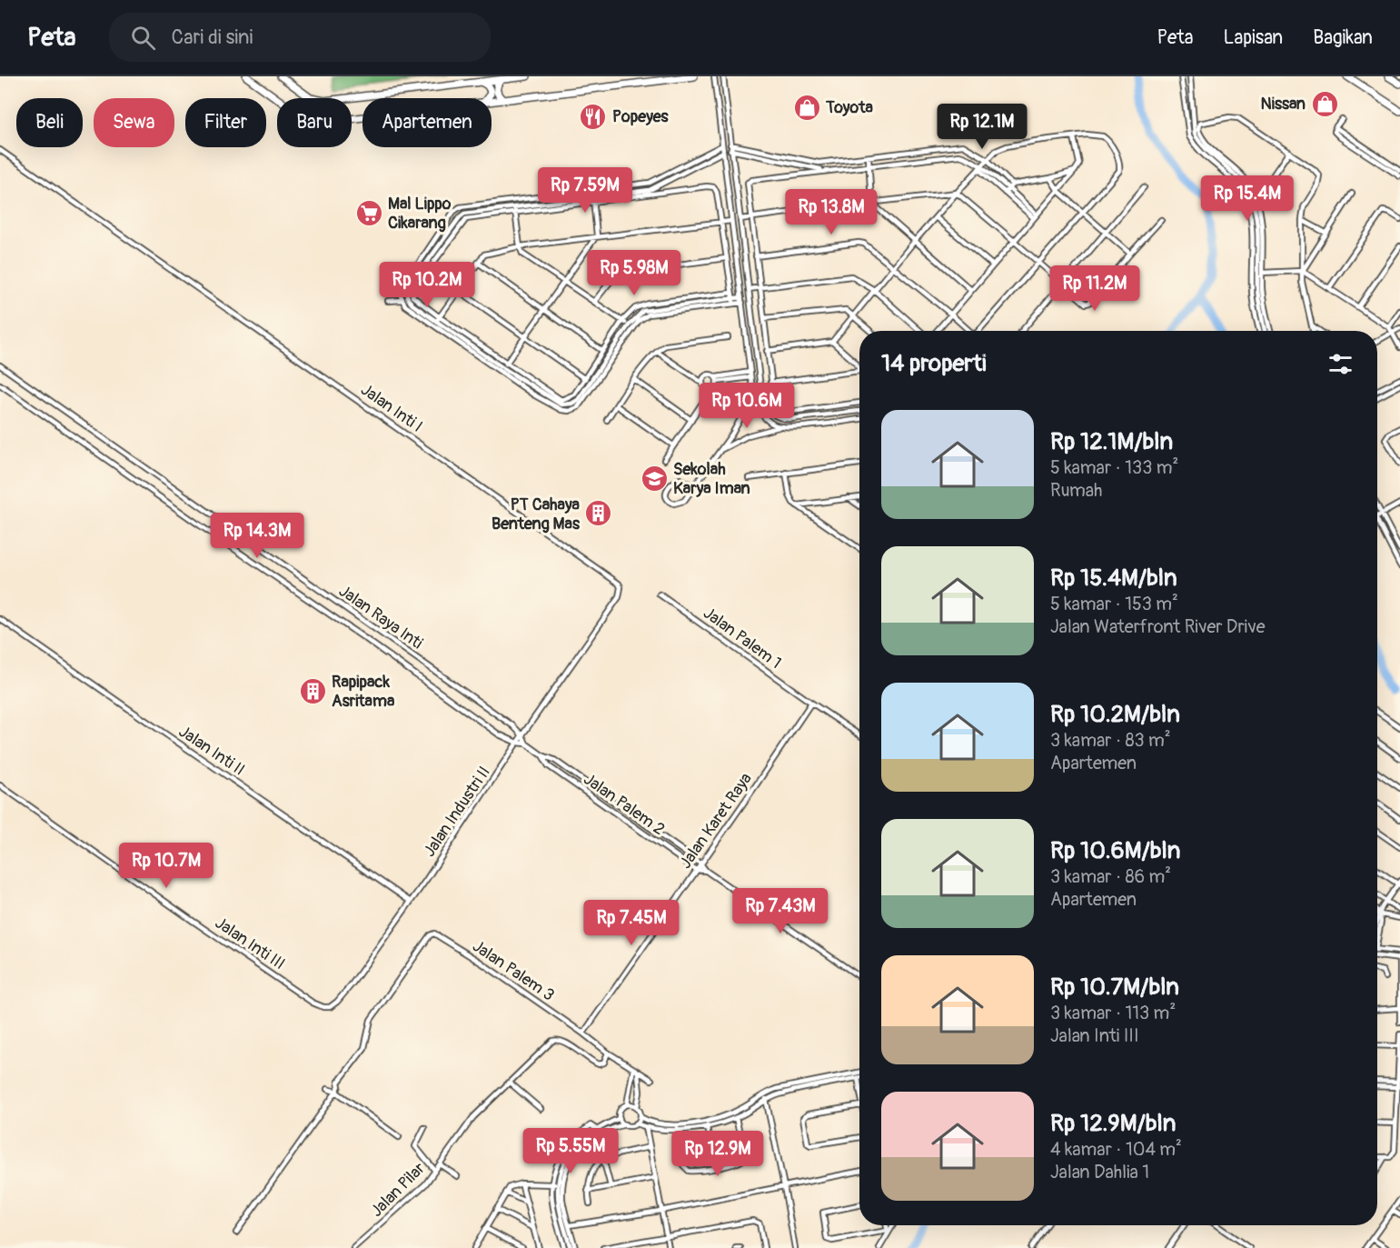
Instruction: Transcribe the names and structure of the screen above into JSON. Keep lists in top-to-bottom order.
{
  "streets": {
    "street": [
      "Jalan Inti I",
      "Jalan Raya Inti",
      "Jalan Palem 1",
      "Jalan Inti II",
      "Jalan Palem 2",
      "Jalan Industri II",
      "Jalan Karet Raya",
      "Jalan Inti III",
      "Jalan Palem 3",
      "Jalan Pilar"
    ]
  },
  "crossings": [
    ["Jalan Inti I", "Jalan Raya Inti"],
    ["Jalan Inti I", "Jalan Industri II"],
    ["Jalan Raya Inti", "Jalan Palem 2"],
    ["Jalan Raya Inti", "Jalan Industri II"],
    ["Jalan Palem 1", "Jalan Karet Raya"],
    ["Jalan Inti II", "Jalan Industri II"],
    ["Jalan Palem 2", "Jalan Industri II"],
    ["Jalan Palem 2", "Jalan Karet Raya"],
    ["Jalan Industri II", "Jalan Inti III"],
    ["Jalan Karet Raya", "Jalan Palem 3"],
    ["Jalan Palem 3", "Jalan Pilar"]
  ],
  "places": {
    "shop": ["Nissan", "Toyota"],
    "restaurant": ["Popeyes"],
    "supermarket": ["Mal Lippo Cikarang"],
    "school or university": ["Sekolah Karya Iman"],
    "building": ["PT Cahaya Benteng Mas", "Rapipack Asritama"]
  },
  "page": {
    "header": "Peta",
    "search": "Cari di sini",
    "nav": ["Peta", "Lapisan", "Bagikan"],
    "chip": [
      "Beli",
      "Sewa",
      "Filter",
      "Baru",
      "Apartemen"
    ],
    "price": [
      "Rp 12.1M",
      "Rp 7.59M",
      "Rp 15.4M",
      "Rp 13.8M",
      "Rp 5.98M",
      "Rp 10.2M",
      "Rp 11.2M",
      "Rp 10.6M",
      "Rp 14.3M",
      "Rp 10.7M",
      "Rp 7.43M",
      "Rp 7.45M",
      "Rp 5.55M",
      "Rp 12.9M"
    ],
    "heading": "14 properti",
    "list": [
      {
        "name": "Rp 12.1M/bln",
        "note": "5 kamar · 133 m² · Rumah"
      },
      {
        "name": "Rp 15.4M/bln",
        "note": "5 kamar · 153 m² · Jalan Waterfront River Drive"
      },
      {
        "name": "Rp 10.2M/bln",
        "note": "3 kamar · 83 m² · Apartemen"
      },
      {
        "name": "Rp 10.6M/bln",
        "note": "3 kamar · 86 m² · Apartemen"
      },
      {
        "name": "Rp 10.7M/bln",
        "note": "3 kamar · 113 m² · Jalan Inti III"
      },
      {
        "name": "Rp 12.9M/bln",
        "note": "4 kamar · 104 m² · Jalan Dahlia 1"
      }
    ]
  }
}
